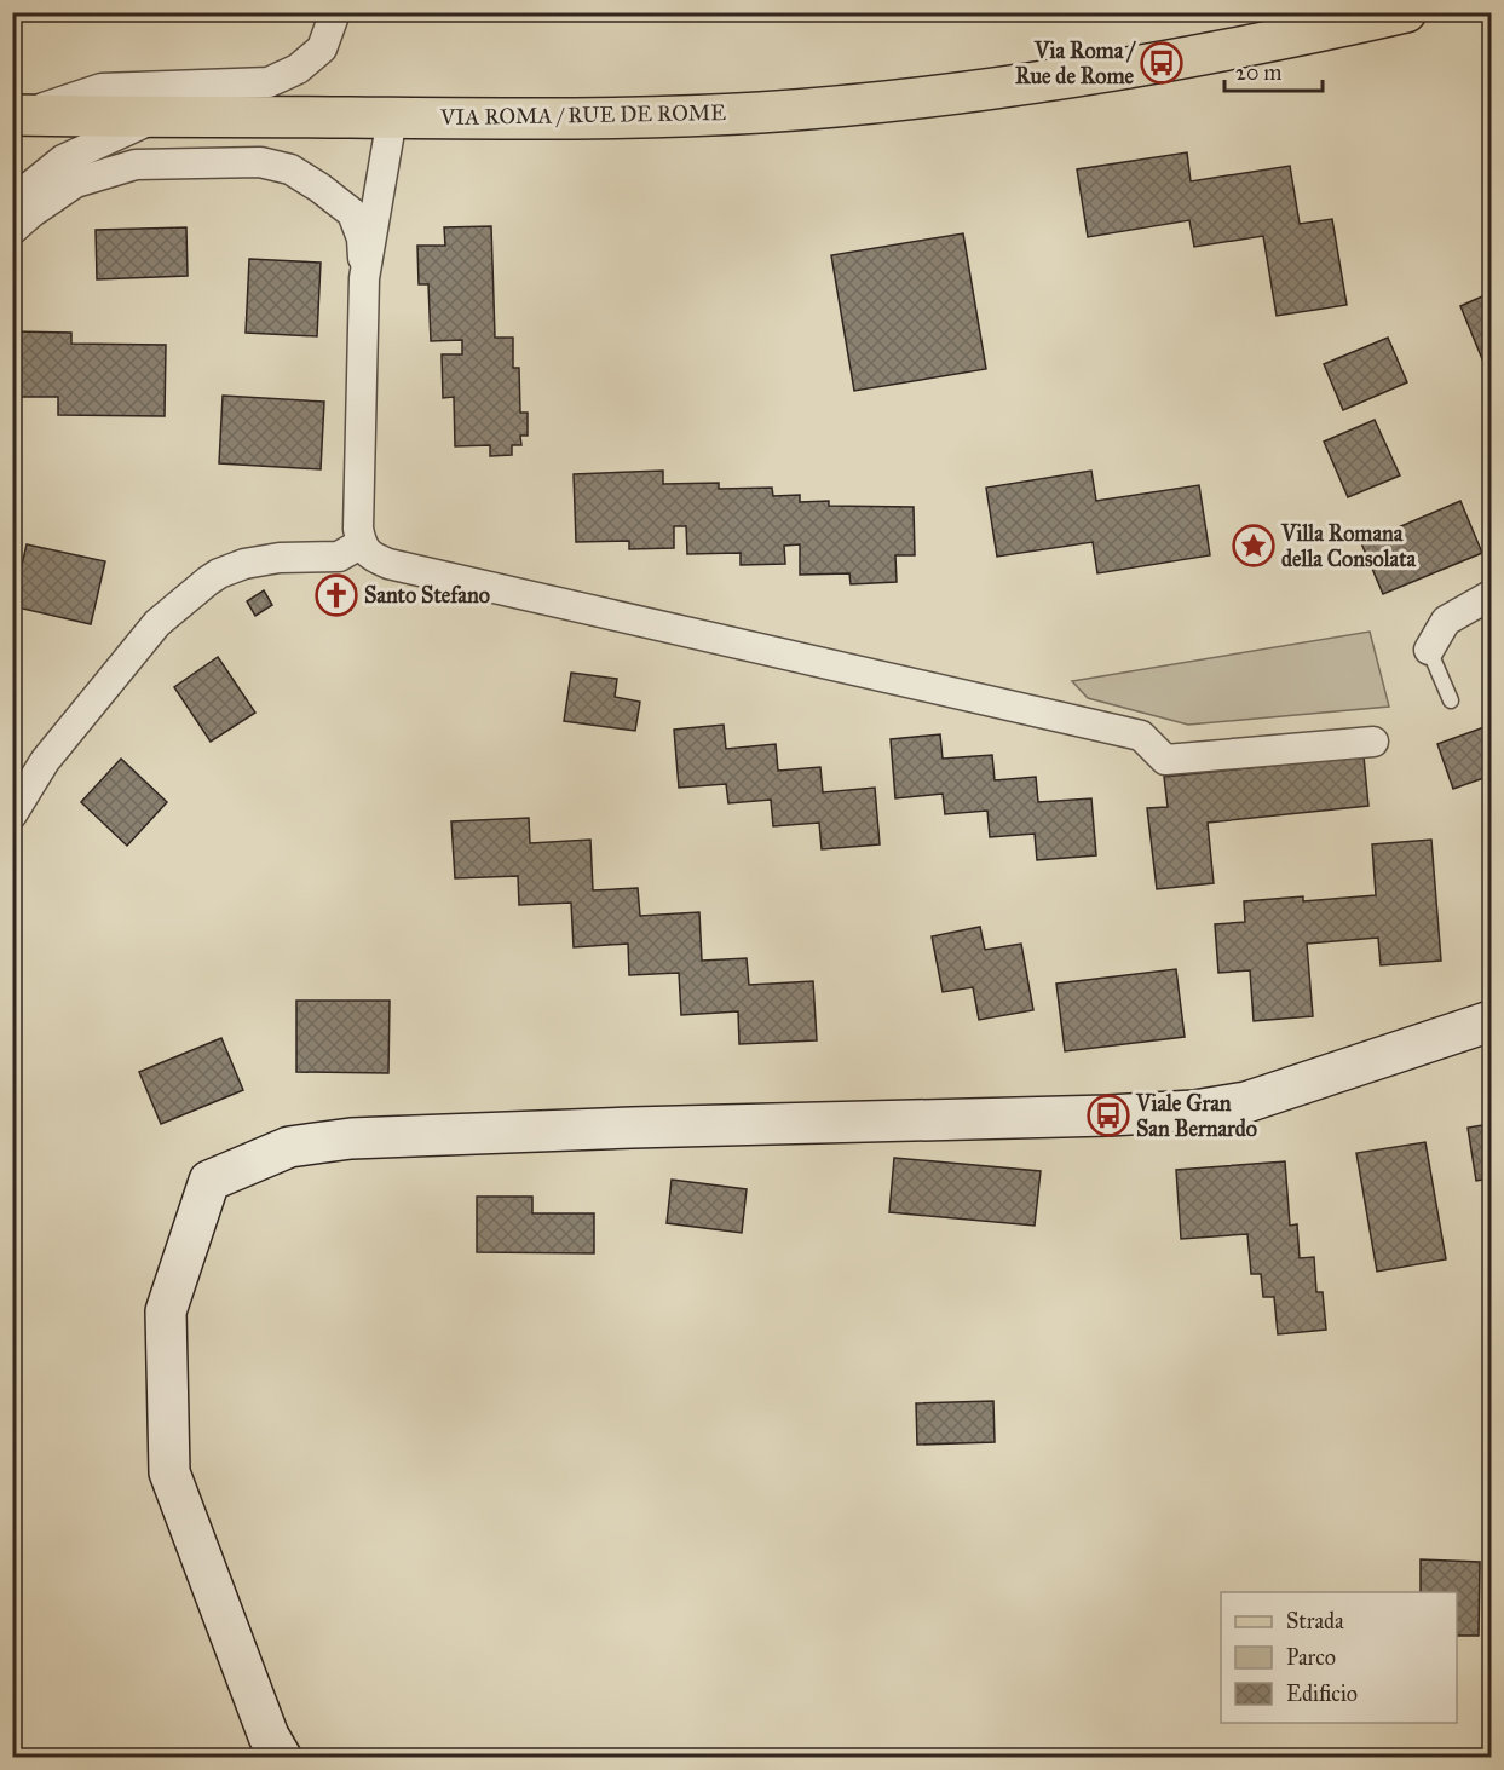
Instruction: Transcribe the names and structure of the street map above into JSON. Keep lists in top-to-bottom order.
{
  "streets": {
    "main road": ["VIA ROMA / RUE DE ROME"]
  },
  "places": {
    "bus stop": ["Via Roma / Rue de Rome", "Viale Gran San Bernardo"],
    "place": ["Villa Romana della Consolata"],
    "church": ["Santo Stefano"]
  },
  "legend": ["Strada", "Parco", "Edificio"],
  "scale_bar": "20 m"
}
